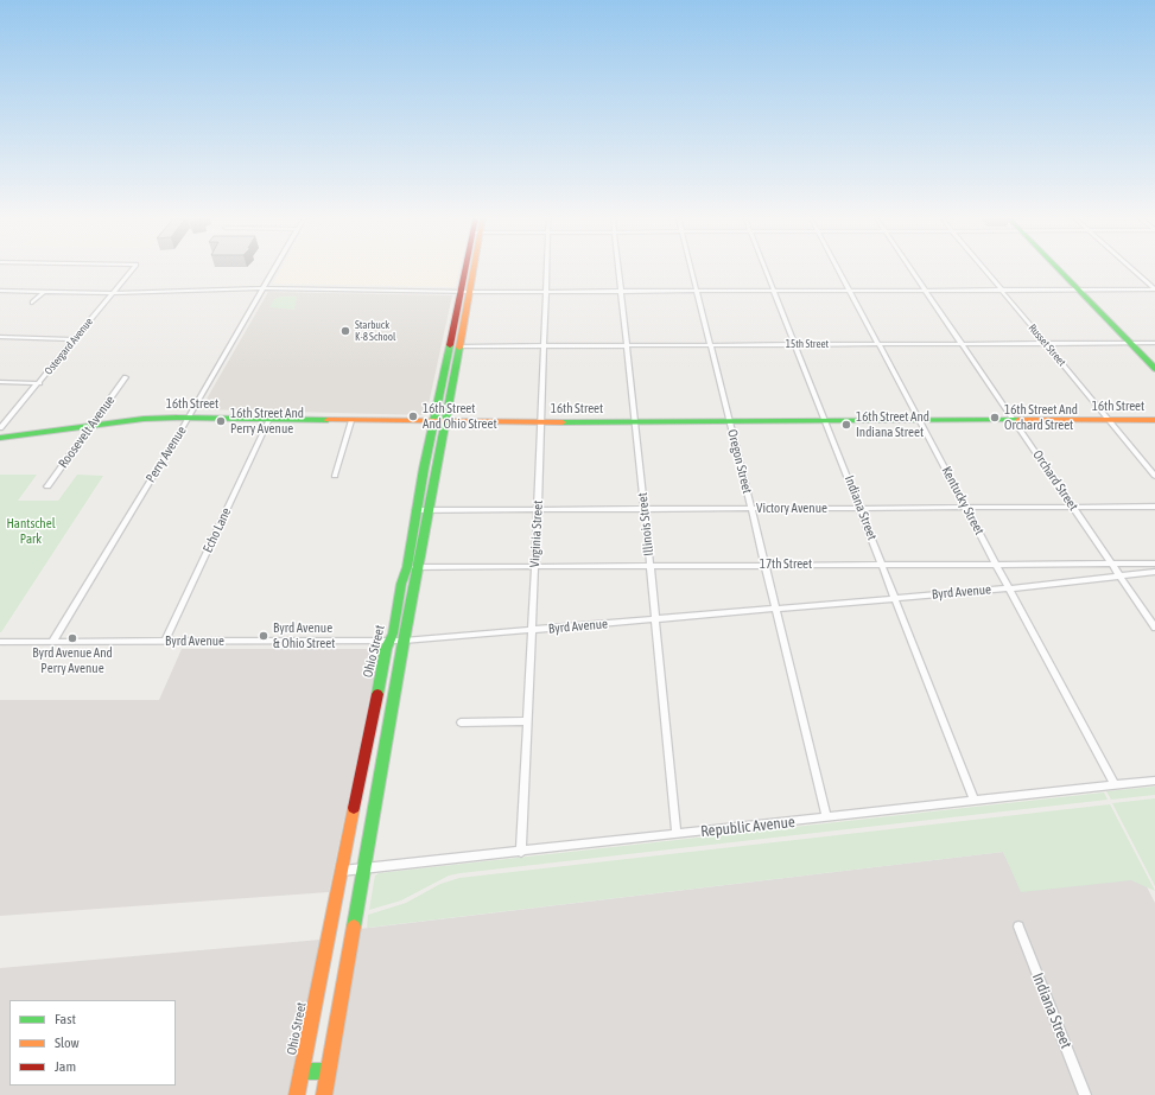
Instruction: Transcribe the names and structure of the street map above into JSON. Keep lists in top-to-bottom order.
{
  "streets": {
    "street": [
      "15th Street",
      "Russet Street",
      "Ostergard Avenue",
      "16th Street",
      "Roosevelt Avenue",
      "Perry Avenue",
      "Oregon Street",
      "Orchard Street",
      "Kentucky Street",
      "Indiana Street",
      "Victory Avenue",
      "Illinois Street",
      "Echo Lane",
      "Virginia Street",
      "17th Street",
      "Byrd Avenue",
      "Ohio Street",
      "Republic Avenue"
    ]
  },
  "crossings": [
    ["15th Street", "Russet Street"],
    ["15th Street", "Oregon Street"],
    ["15th Street", "Orchard Street"],
    ["15th Street", "Kentucky Street"],
    ["15th Street", "Indiana Street"],
    ["15th Street", "Illinois Street"],
    ["15th Street", "Virginia Street"],
    ["15th Street", "Ohio Street"],
    ["Russet Street", "16th Street"],
    ["16th Street", "Roosevelt Avenue"],
    ["16th Street", "Perry Avenue"],
    ["16th Street", "Oregon Street"],
    ["16th Street", "Orchard Street"],
    ["16th Street", "Kentucky Street"],
    ["16th Street", "Indiana Street"],
    ["16th Street", "Illinois Street"],
    ["16th Street", "Echo Lane"],
    ["16th Street", "Virginia Street"],
    ["16th Street", "Ohio Street"],
    ["Perry Avenue", "Byrd Avenue"],
    ["Oregon Street", "Victory Avenue"],
    ["Oregon Street", "17th Street"],
    ["Oregon Street", "Byrd Avenue"],
    ["Oregon Street", "Republic Avenue"],
    ["Orchard Street", "Victory Avenue"],
    ["Orchard Street", "17th Street"],
    ["Orchard Street", "Byrd Avenue"],
    ["Kentucky Street", "Victory Avenue"],
    ["Kentucky Street", "17th Street"],
    ["Kentucky Street", "Byrd Avenue"],
    ["Kentucky Street", "Republic Avenue"],
    ["Indiana Street", "Victory Avenue"],
    ["Indiana Street", "17th Street"],
    ["Indiana Street", "Byrd Avenue"],
    ["Indiana Street", "Republic Avenue"],
    ["Victory Avenue", "Illinois Street"],
    ["Victory Avenue", "Virginia Street"],
    ["Victory Avenue", "Ohio Street"],
    ["Illinois Street", "17th Street"],
    ["Illinois Street", "Byrd Avenue"],
    ["Illinois Street", "Republic Avenue"],
    ["Echo Lane", "Byrd Avenue"],
    ["Virginia Street", "17th Street"],
    ["Virginia Street", "Byrd Avenue"],
    ["Virginia Street", "Republic Avenue"],
    ["17th Street", "Ohio Street"],
    ["Byrd Avenue", "Ohio Street"],
    ["Ohio Street", "Republic Avenue"]
  ],
  "parks": ["Hantschel Park"],
  "places": [
    "Starbuck K-8 School",
    "16th Street And Ohio Street",
    "16th Street And Orchard Street",
    "16th Street And Perry Avenue",
    "16th Street And Indiana Street",
    "Byrd Avenue & Ohio Street",
    "Byrd Avenue And Perry Avenue"
  ],
  "legend": ["Fast", "Slow", "Jam"]
}
